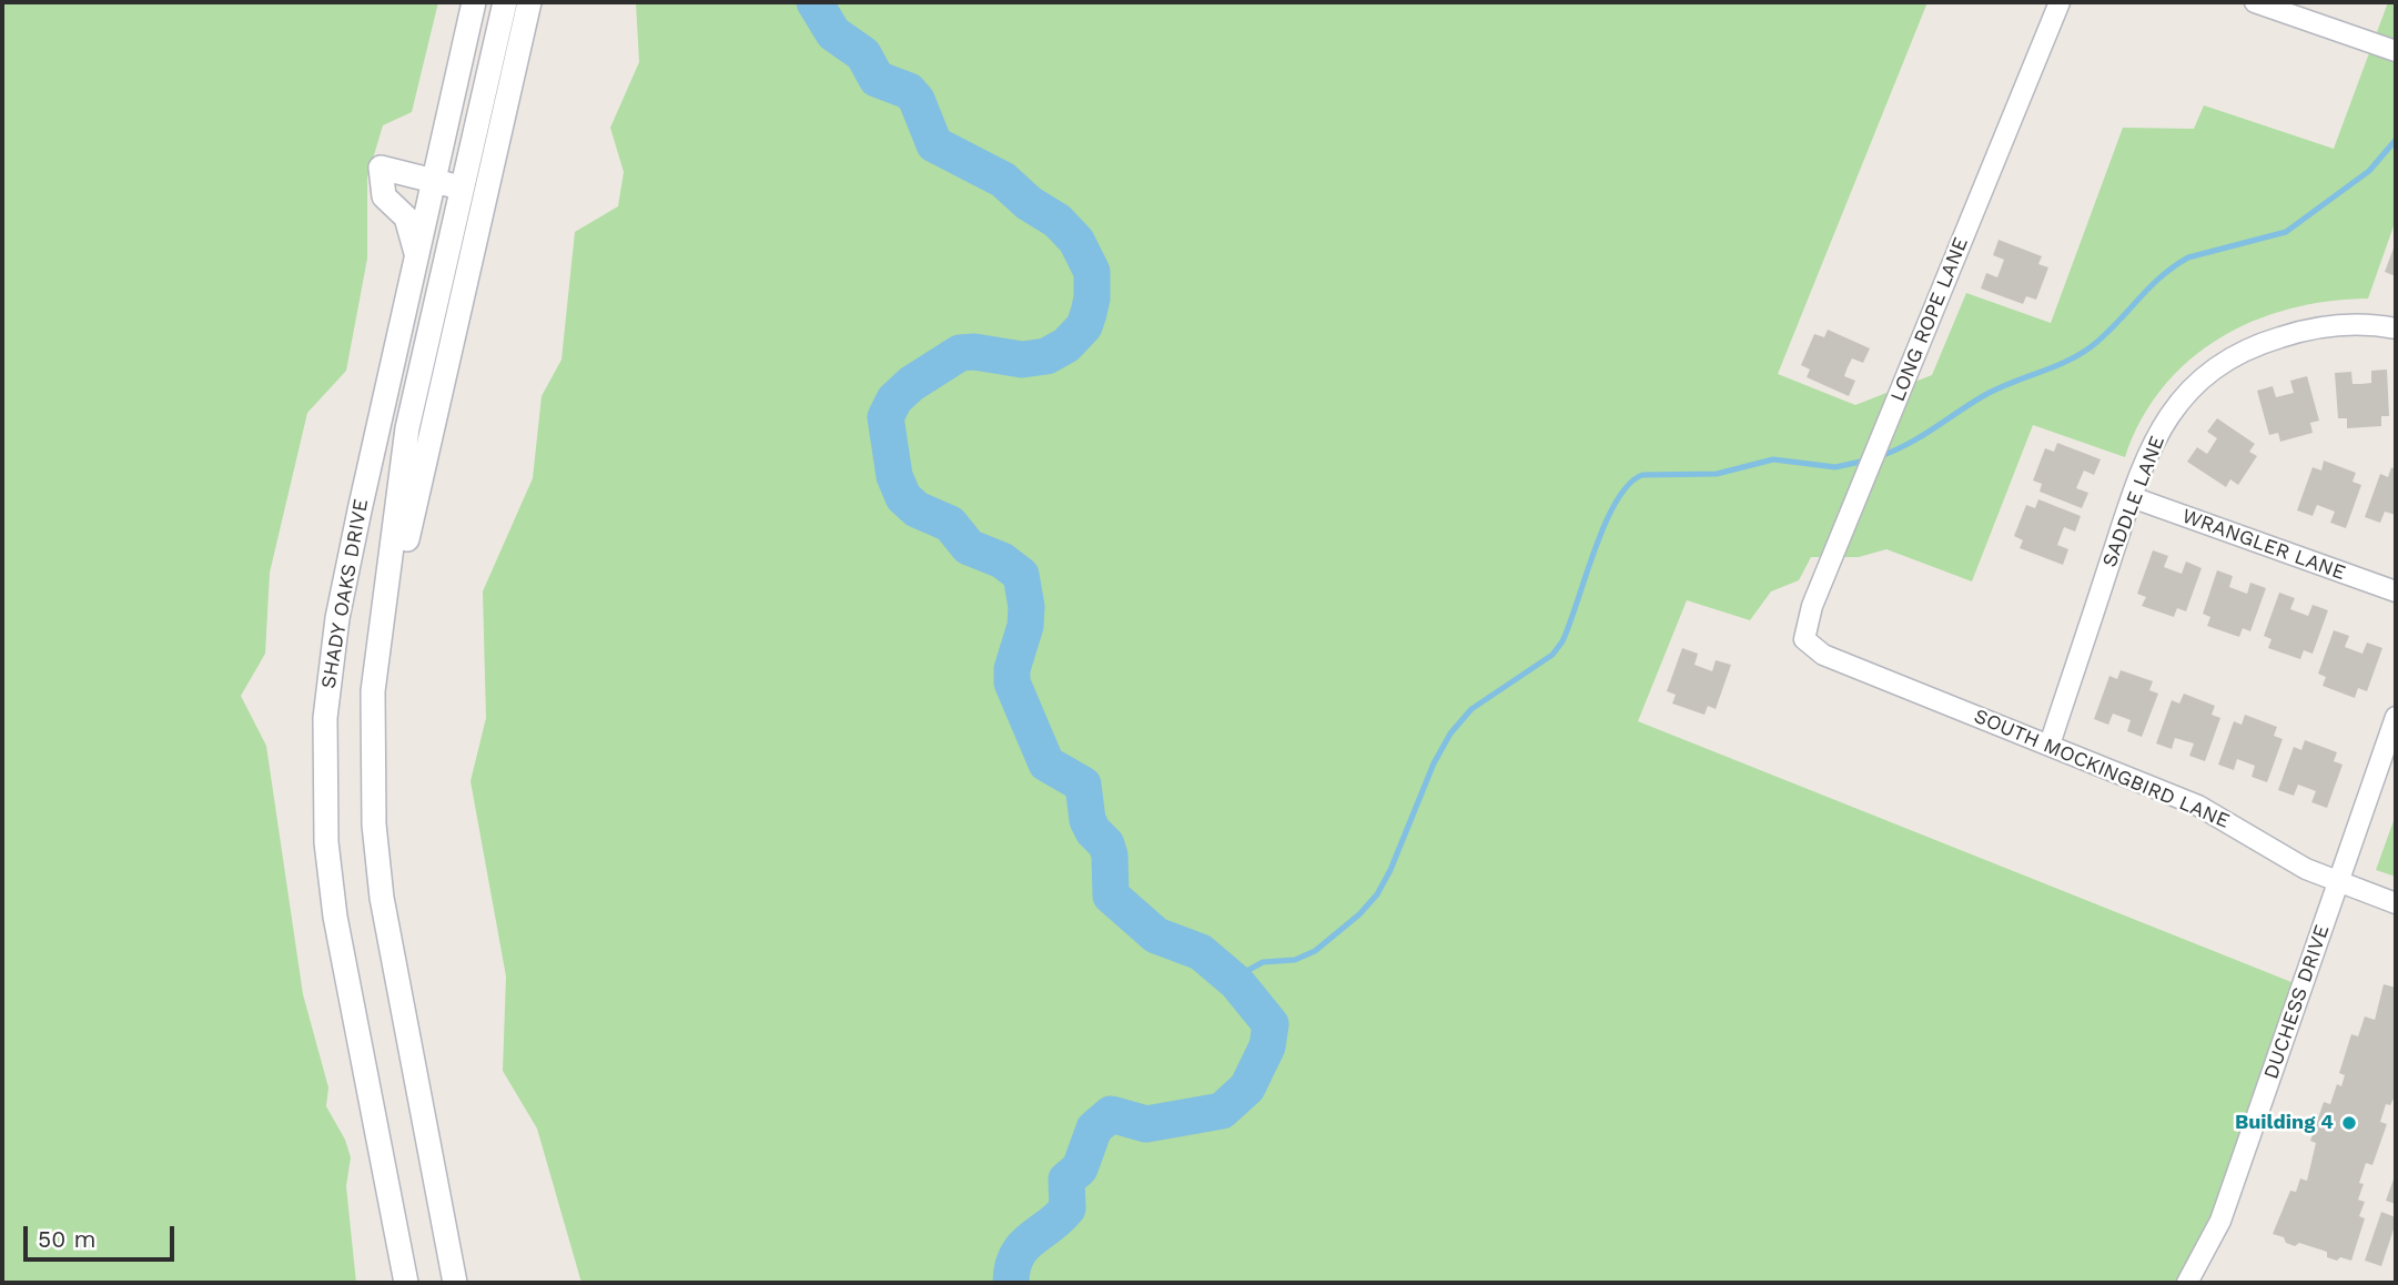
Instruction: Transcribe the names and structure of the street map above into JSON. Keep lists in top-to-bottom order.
{
  "streets": {
    "street": [
      "LONG ROPE LANE",
      "SADDLE LANE",
      "WRANGLER LANE",
      "SHADY OAKS DRIVE",
      "SOUTH MOCKINGBIRD LANE",
      "DUCHESS DRIVE"
    ]
  },
  "crossings": [
    ["LONG ROPE LANE", "SOUTH MOCKINGBIRD LANE"],
    ["SADDLE LANE", "WRANGLER LANE"],
    ["SADDLE LANE", "SOUTH MOCKINGBIRD LANE"],
    ["SOUTH MOCKINGBIRD LANE", "DUCHESS DRIVE"]
  ],
  "places": ["Building 4"],
  "scale_bar": "50 m"
}
